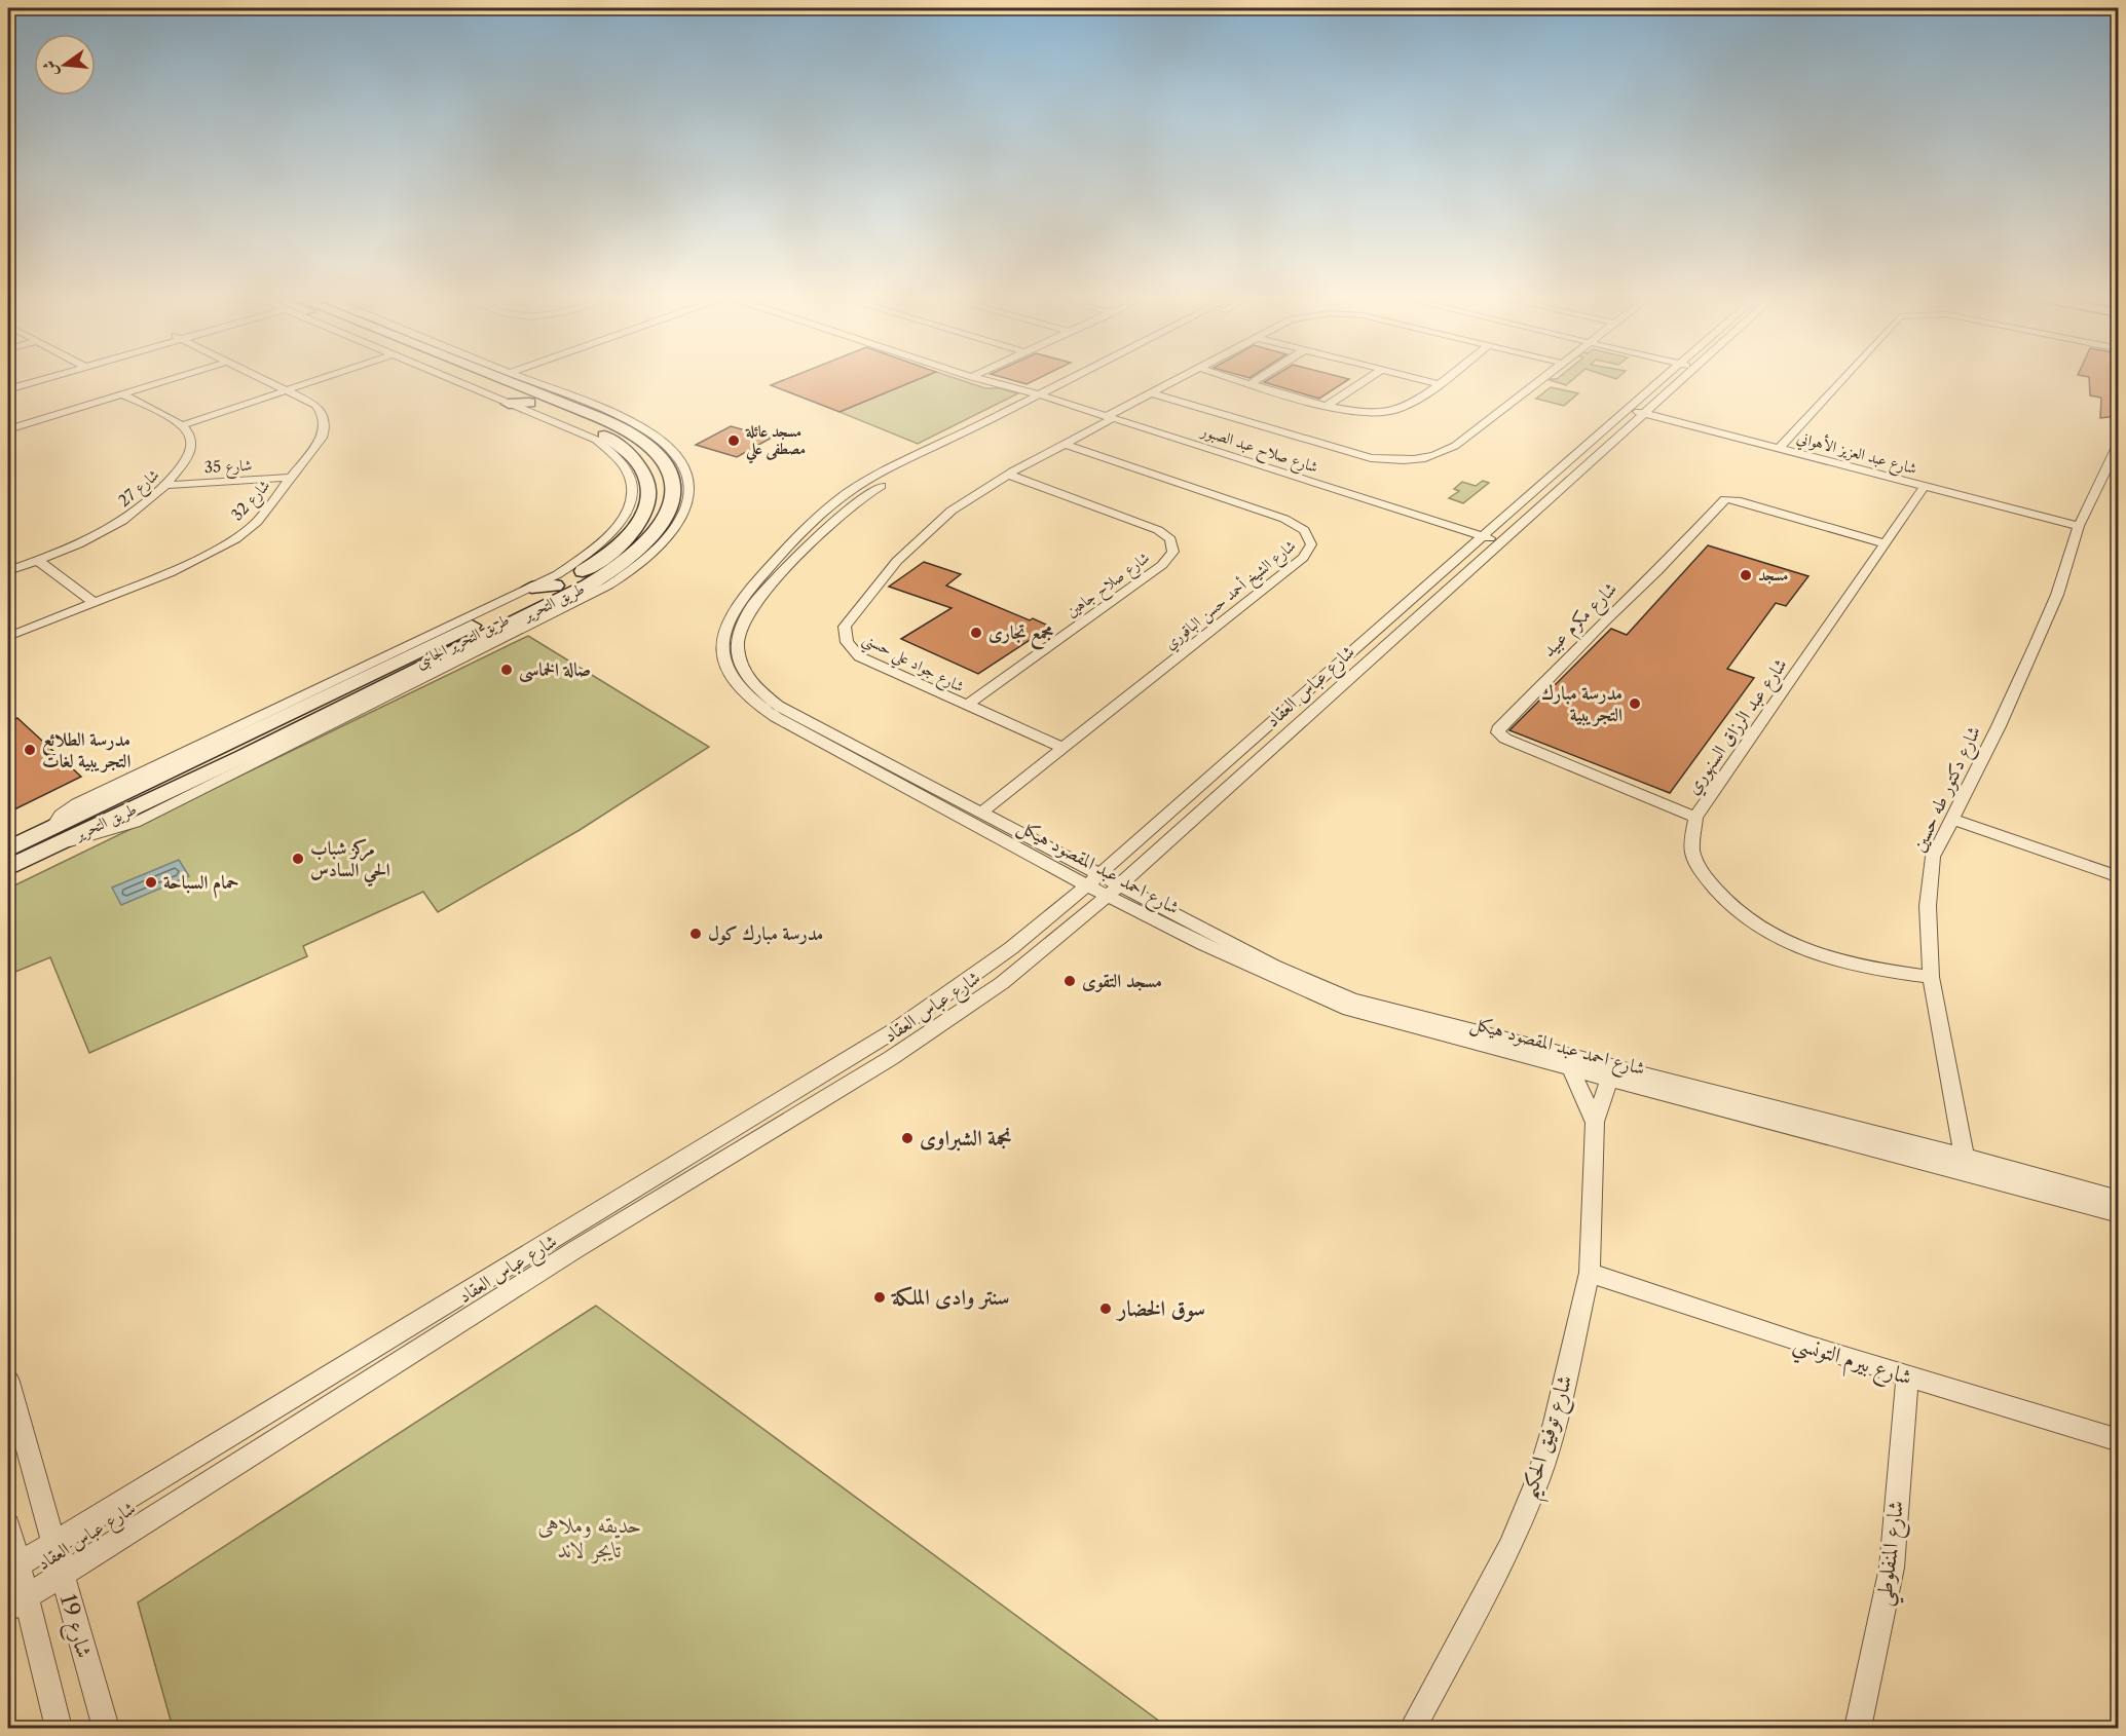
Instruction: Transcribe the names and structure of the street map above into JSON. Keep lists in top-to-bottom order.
{
  "streets": {
    "street": [
      "شارع صلاح عبد الصبور",
      "شارع عبد العزيز الأهواني",
      "شارع 35",
      "شارع 27",
      "شارع 32",
      "شارع صلاح جاهين",
      "شارع الشيخ أحمد حسن الباقوري",
      "طريق التحرير",
      "شارع مكرم عبيد",
      "طريق التحرير الجانبى",
      "شارع جواد علي حسني",
      "شارع عباس العقاد",
      "شارع عبد الرزاق السنهوري",
      "شارع دكتور طه حسين",
      "شارع احمد عبد المقصود هيكل",
      "شارع بيرم التونسي",
      "شارع توفيق الحكيم",
      "شارع المنفلوطي",
      "شارع 19"
    ]
  },
  "crossings": [
    ["شارع صلاح عبد الصبور", "شارع جواد علي حسني"],
    ["شارع صلاح عبد الصبور", "شارع عباس العقاد"],
    ["شارع عبد العزيز الأهواني", "شارع عباس العقاد"],
    ["شارع عبد العزيز الأهواني", "شارع عبد الرزاق السنهوري"],
    ["شارع عبد العزيز الأهواني", "شارع دكتور طه حسين"],
    ["شارع 35", "شارع 27"],
    ["شارع 35", "شارع 32"],
    ["شارع صلاح جاهين", "شارع جواد علي حسني"],
    ["شارع الشيخ أحمد حسن الباقوري", "شارع جواد علي حسني"],
    ["شارع الشيخ أحمد حسن الباقوري", "شارع احمد عبد المقصود هيكل"],
    ["طريق التحرير", "طريق التحرير الجانبى"],
    ["شارع مكرم عبيد", "شارع عبد الرزاق السنهوري"],
    ["شارع عباس العقاد", "شارع احمد عبد المقصود هيكل"],
    ["شارع عباس العقاد", "شارع 19"],
    ["شارع عبد الرزاق السنهوري", "شارع دكتور طه حسين"],
    ["شارع دكتور طه حسين", "شارع احمد عبد المقصود هيكل"],
    ["شارع احمد عبد المقصود هيكل", "شارع توفيق الحكيم"],
    ["شارع بيرم التونسي", "شارع توفيق الحكيم"],
    ["شارع بيرم التونسي", "شارع المنفلوطي"]
  ],
  "parks": ["حديقه وملاهى تايجر لاند"],
  "places": [
    "مسجد عائلة مصطفى علي",
    "مسجد",
    "مجمع تجارى",
    "صالة الخماسى",
    "مدرسة مبارك التجريبية",
    "مدرسة الطلائع التجريبية لغات",
    "مركز شباب الحي السادس",
    "حمام السباحة",
    "مدرسة مبارك كول",
    "مسجد التقوى",
    "نجمة الشبراوى",
    "سنتر وادى الملكة",
    "سوق الخضار"
  ],
  "north": "left"
}
